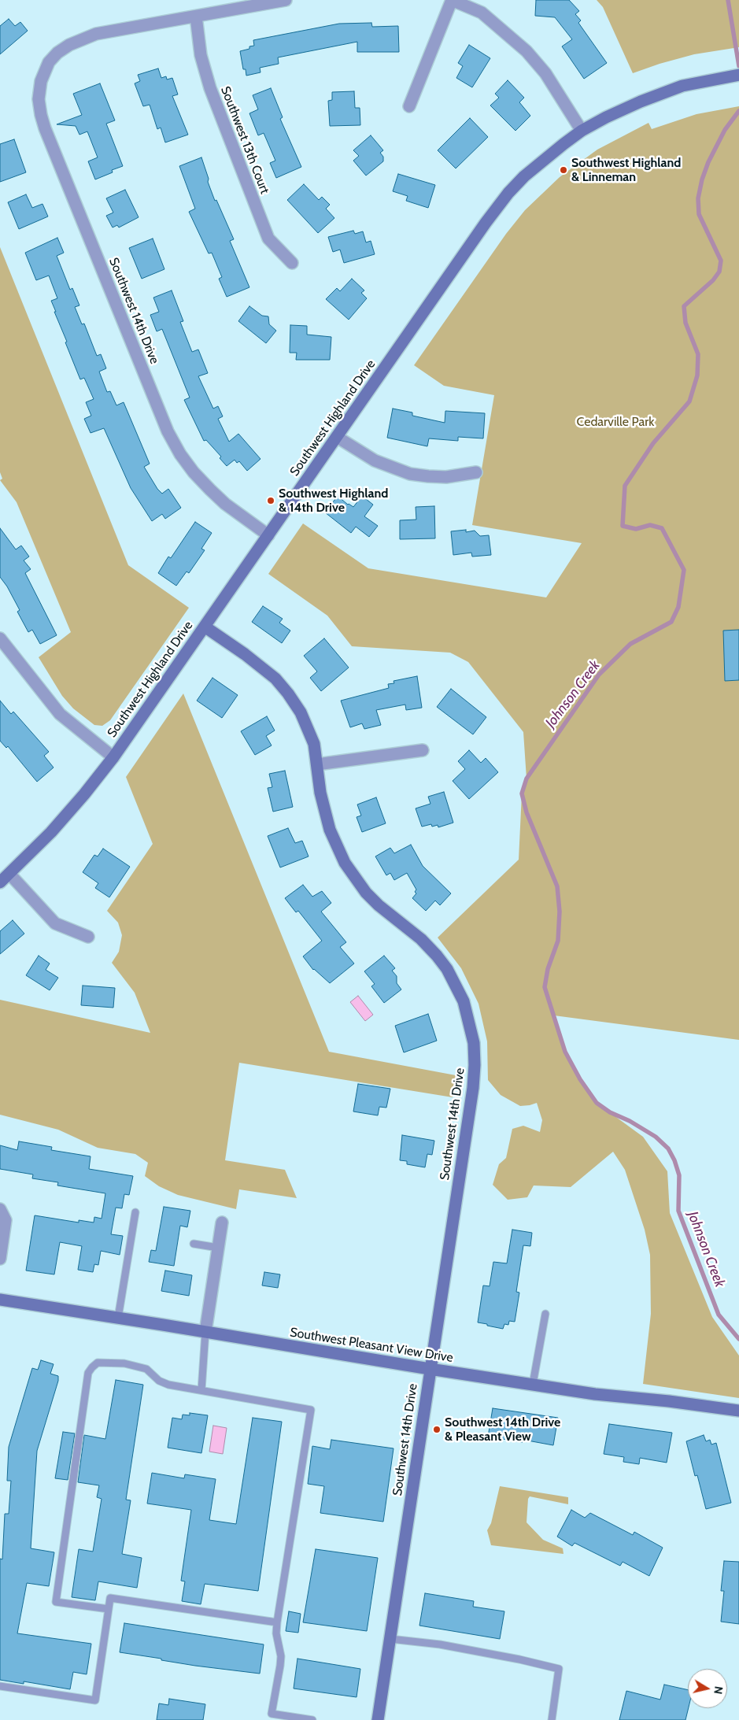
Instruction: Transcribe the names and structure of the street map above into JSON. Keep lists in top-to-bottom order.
{
  "streets": {
    "street": [
      "Southwest 13th Court",
      "Southwest 14th Drive",
      "Southwest Highland Drive",
      "Southwest Pleasant View Drive"
    ]
  },
  "crossings": [
    ["Southwest 13th Court", "Southwest 14th Drive"],
    ["Southwest 14th Drive", "Southwest Highland Drive"],
    ["Southwest 14th Drive", "Southwest Pleasant View Drive"]
  ],
  "water": ["Johnson Creek"],
  "parks": ["Cedarville Park"],
  "places": ["Southwest Highland & Linneman", "Southwest Highland & 14th Drive", "Southwest 14th Drive & Pleasant View"],
  "north": "right"
}
